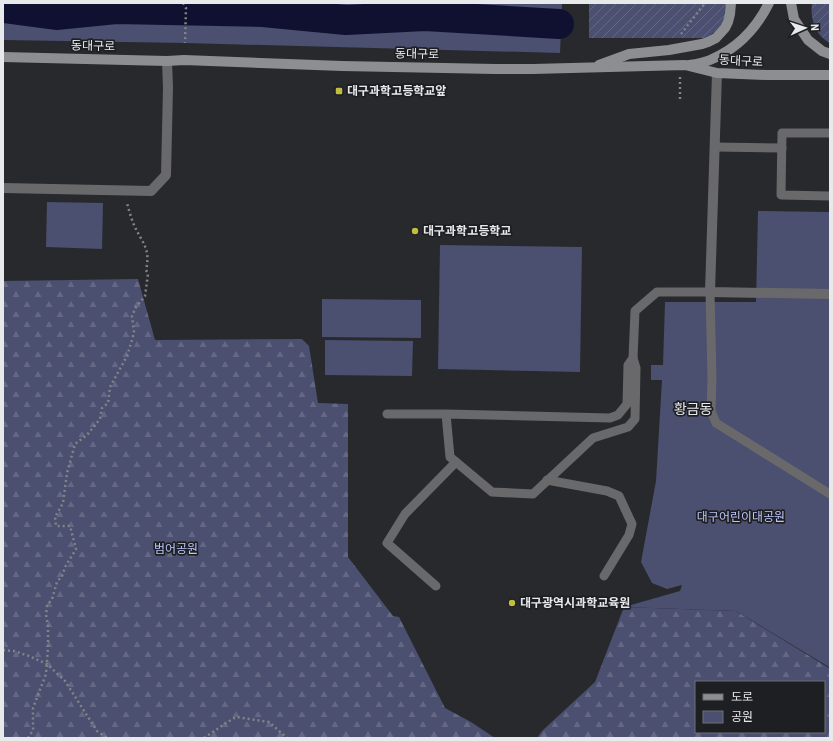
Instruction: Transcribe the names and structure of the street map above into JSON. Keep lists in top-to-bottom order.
{
  "streets": {
    "main road": ["동대구로"]
  },
  "districts": ["황금동"],
  "parks": ["대구어린이대공원", "범어공원"],
  "places": {
    "transit": ["대구과학고등학교앞"],
    "other": ["대구과학고등학교", "대구광역시과학교육원"]
  },
  "legend": ["도로", "공원"],
  "north": "right"
}
